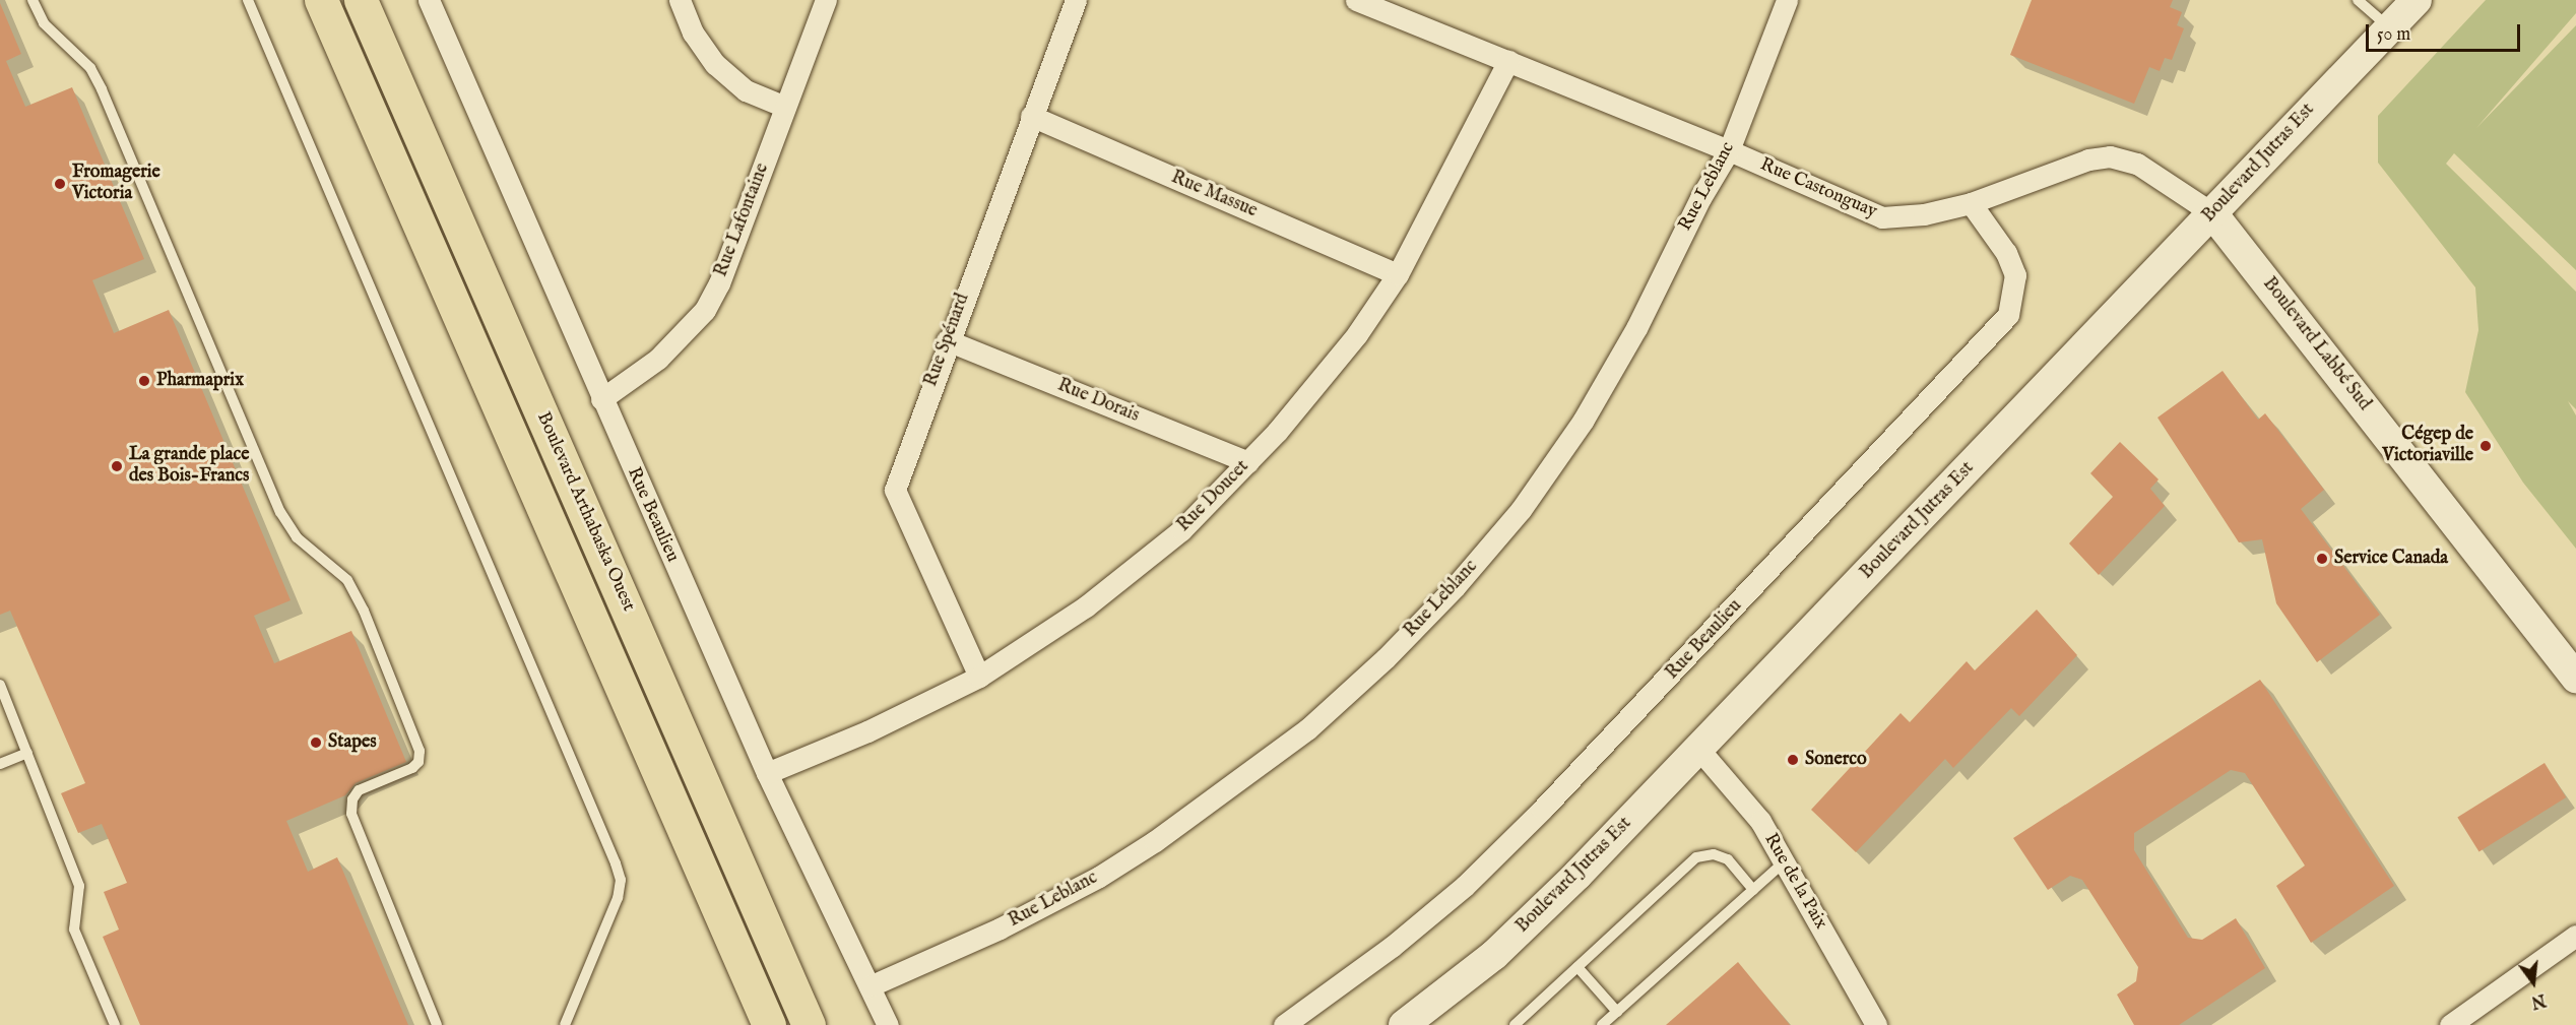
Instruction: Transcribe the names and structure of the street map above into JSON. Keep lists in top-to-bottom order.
{
  "streets": {
    "main road": ["Boulevard Jutras Est", "Boulevard Labbé Sud", "Boulevard Arthabaska Ouest"],
    "street": [
      "Rue Leblanc",
      "Rue Castonguay",
      "Rue Massue",
      "Rue Lafontaine",
      "Rue Spénard",
      "Rue Dorais",
      "Rue Doucet",
      "Rue Beaulieu",
      "Rue de la Paix"
    ]
  },
  "crossings": [
    ["Boulevard Jutras Est", "Rue Castonguay"],
    ["Boulevard Jutras Est", "Boulevard Labbé Sud"],
    ["Boulevard Jutras Est", "Rue de la Paix"],
    ["Rue Leblanc", "Rue Castonguay"],
    ["Rue Leblanc", "Rue Beaulieu"],
    ["Rue Castonguay", "Boulevard Labbé Sud"],
    ["Rue Castonguay", "Rue Doucet"],
    ["Rue Castonguay", "Rue Beaulieu"],
    ["Rue Massue", "Rue Spénard"],
    ["Rue Massue", "Rue Doucet"],
    ["Rue Lafontaine", "Rue Beaulieu"],
    ["Rue Spénard", "Rue Dorais"],
    ["Rue Spénard", "Rue Doucet"],
    ["Rue Dorais", "Rue Doucet"],
    ["Rue Doucet", "Rue Beaulieu"]
  ],
  "places": [
    "Fromagerie Victoria",
    "Pharmaprix",
    "Cégep de Victoriaville",
    "La grande place des Bois-Francs",
    "Service Canada",
    "Stapes",
    "Sonerco"
  ],
  "scale_bar": "50 m",
  "north": "bottom"
}
